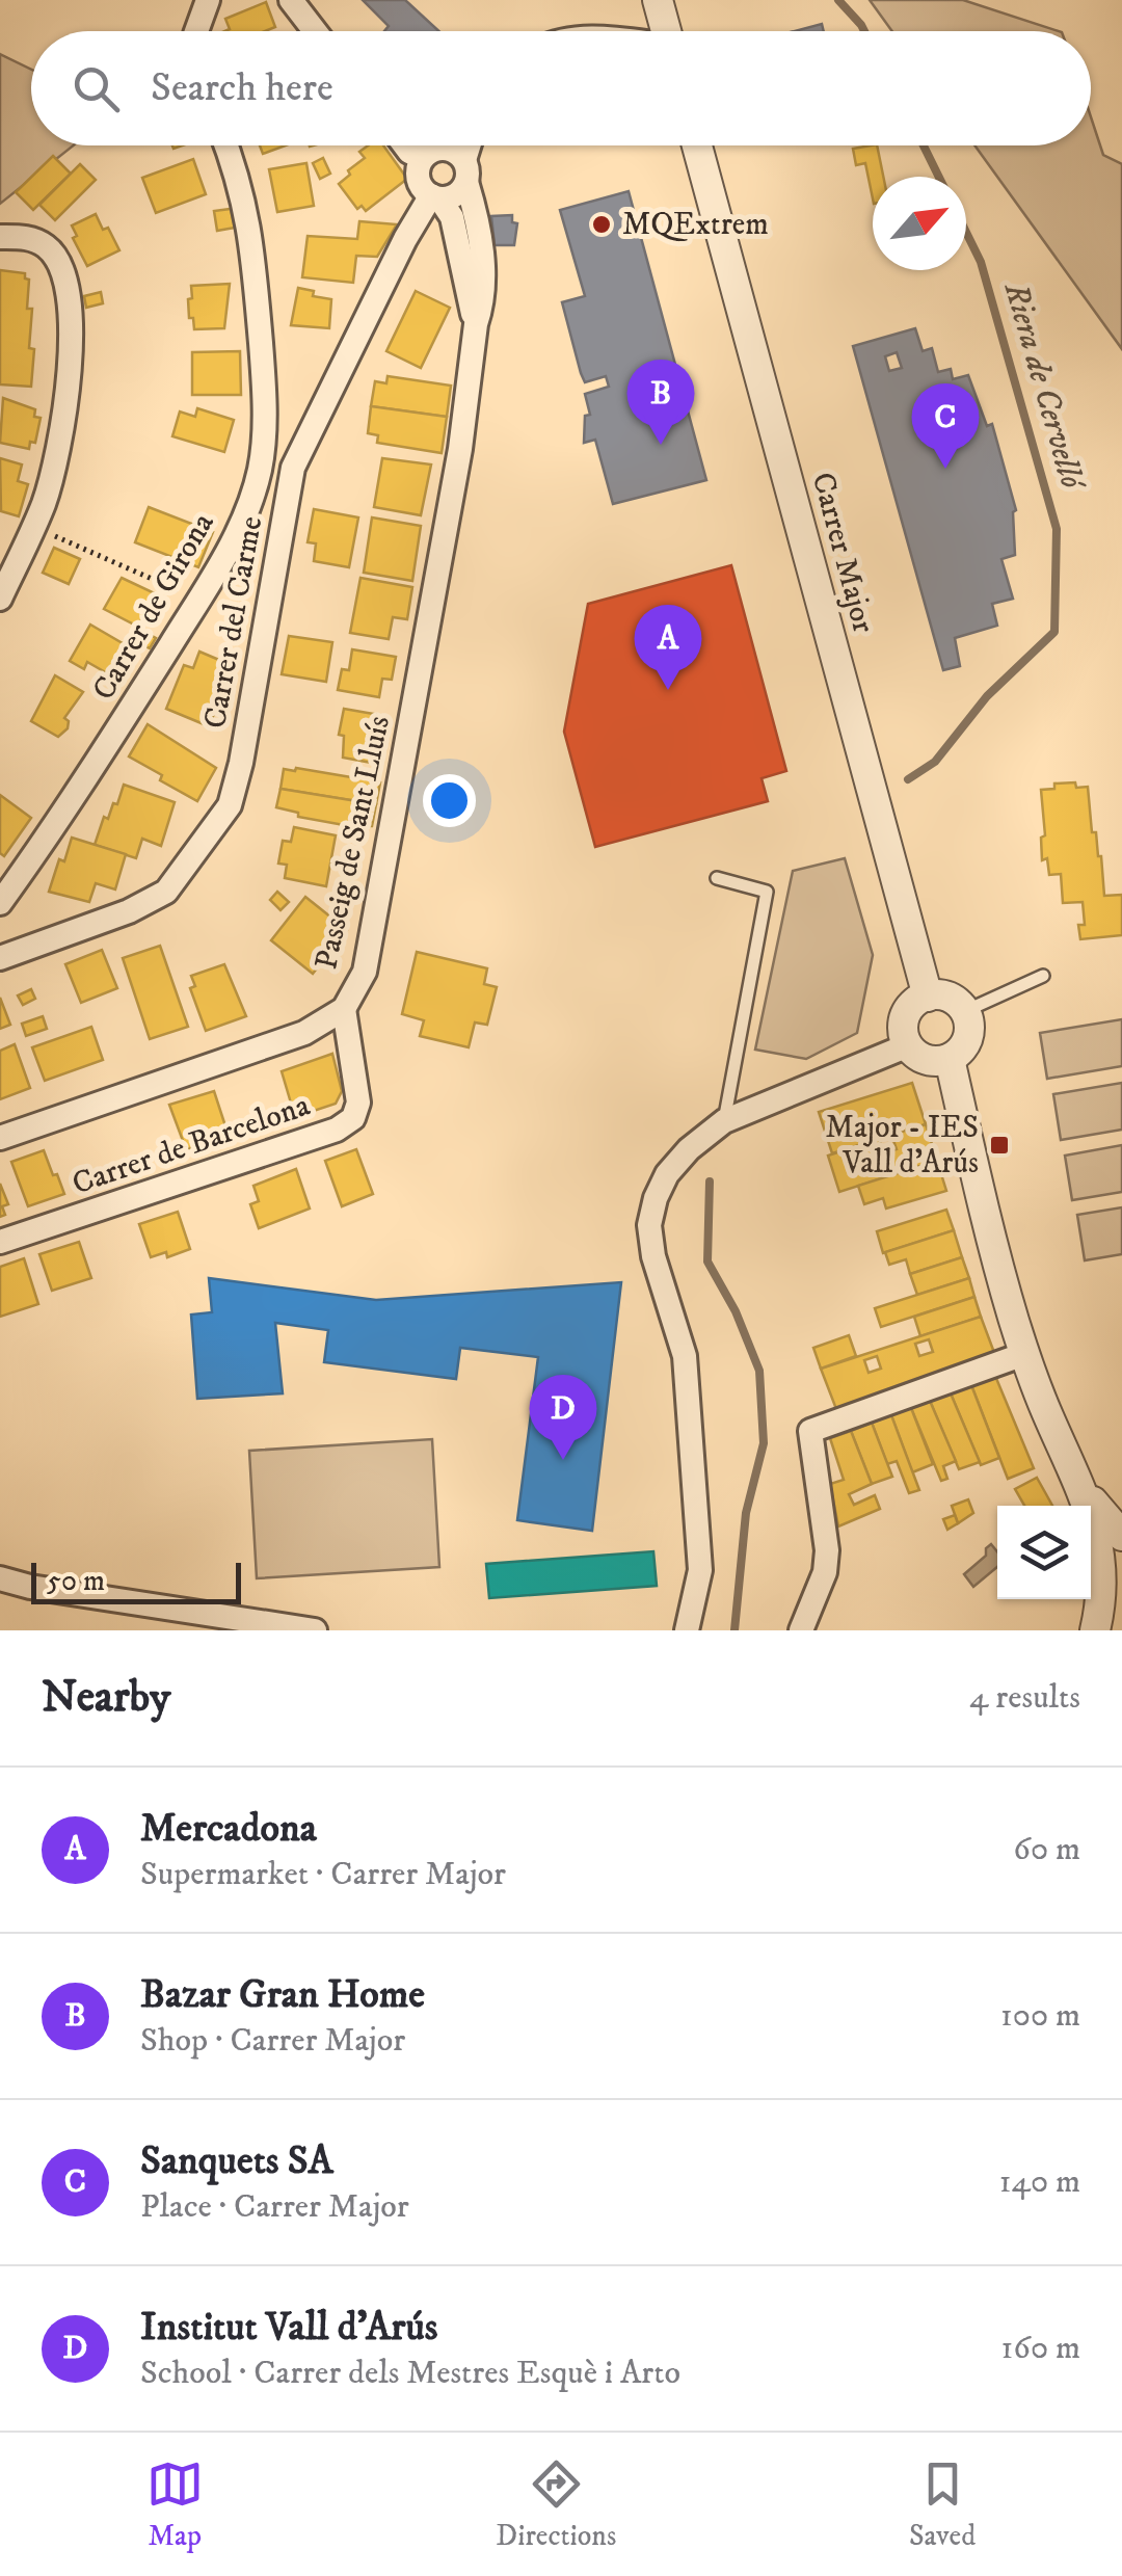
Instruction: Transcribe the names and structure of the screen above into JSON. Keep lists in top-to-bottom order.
{
  "streets": {
    "street": [
      "Carrer Major",
      "Carrer de Girona",
      "Carrer del Carme",
      "Passeig de Sant Lluís",
      "Carrer de Barcelona"
    ]
  },
  "crossings": [
    ["Carrer del Carme", "Passeig de Sant Lluís"],
    ["Passeig de Sant Lluís", "Carrer de Barcelona"]
  ],
  "water": ["Riera de Cervelló"],
  "places": {
    "other": ["MQExtrem"],
    "transit": ["Major - IES Vall d'Arús"]
  },
  "scale_bar": "50 m",
  "north": "top right",
  "page": {
    "search": "Search here",
    "pins": [
      "B",
      "C",
      "A",
      "D"
    ],
    "scale": "50 m",
    "heading": ["Nearby", "4 results"],
    "list": [
      {
        "mark": "A",
        "name": "Mercadona",
        "note": "Supermarket · Carrer Major",
        "value": "60 m"
      },
      {
        "mark": "B",
        "name": "Bazar Gran Home",
        "note": "Shop · Carrer Major",
        "value": "100 m"
      },
      {
        "mark": "C",
        "name": "Sanquets SA",
        "note": "Place · Carrer Major",
        "value": "140 m"
      },
      {
        "mark": "D",
        "name": "Institut Vall d'Arús",
        "note": "School · Carrer dels Mestres Esquè i Arto",
        "value": "160 m"
      }
    ],
    "nav": ["Map", "Directions", "Saved"]
  }
}
